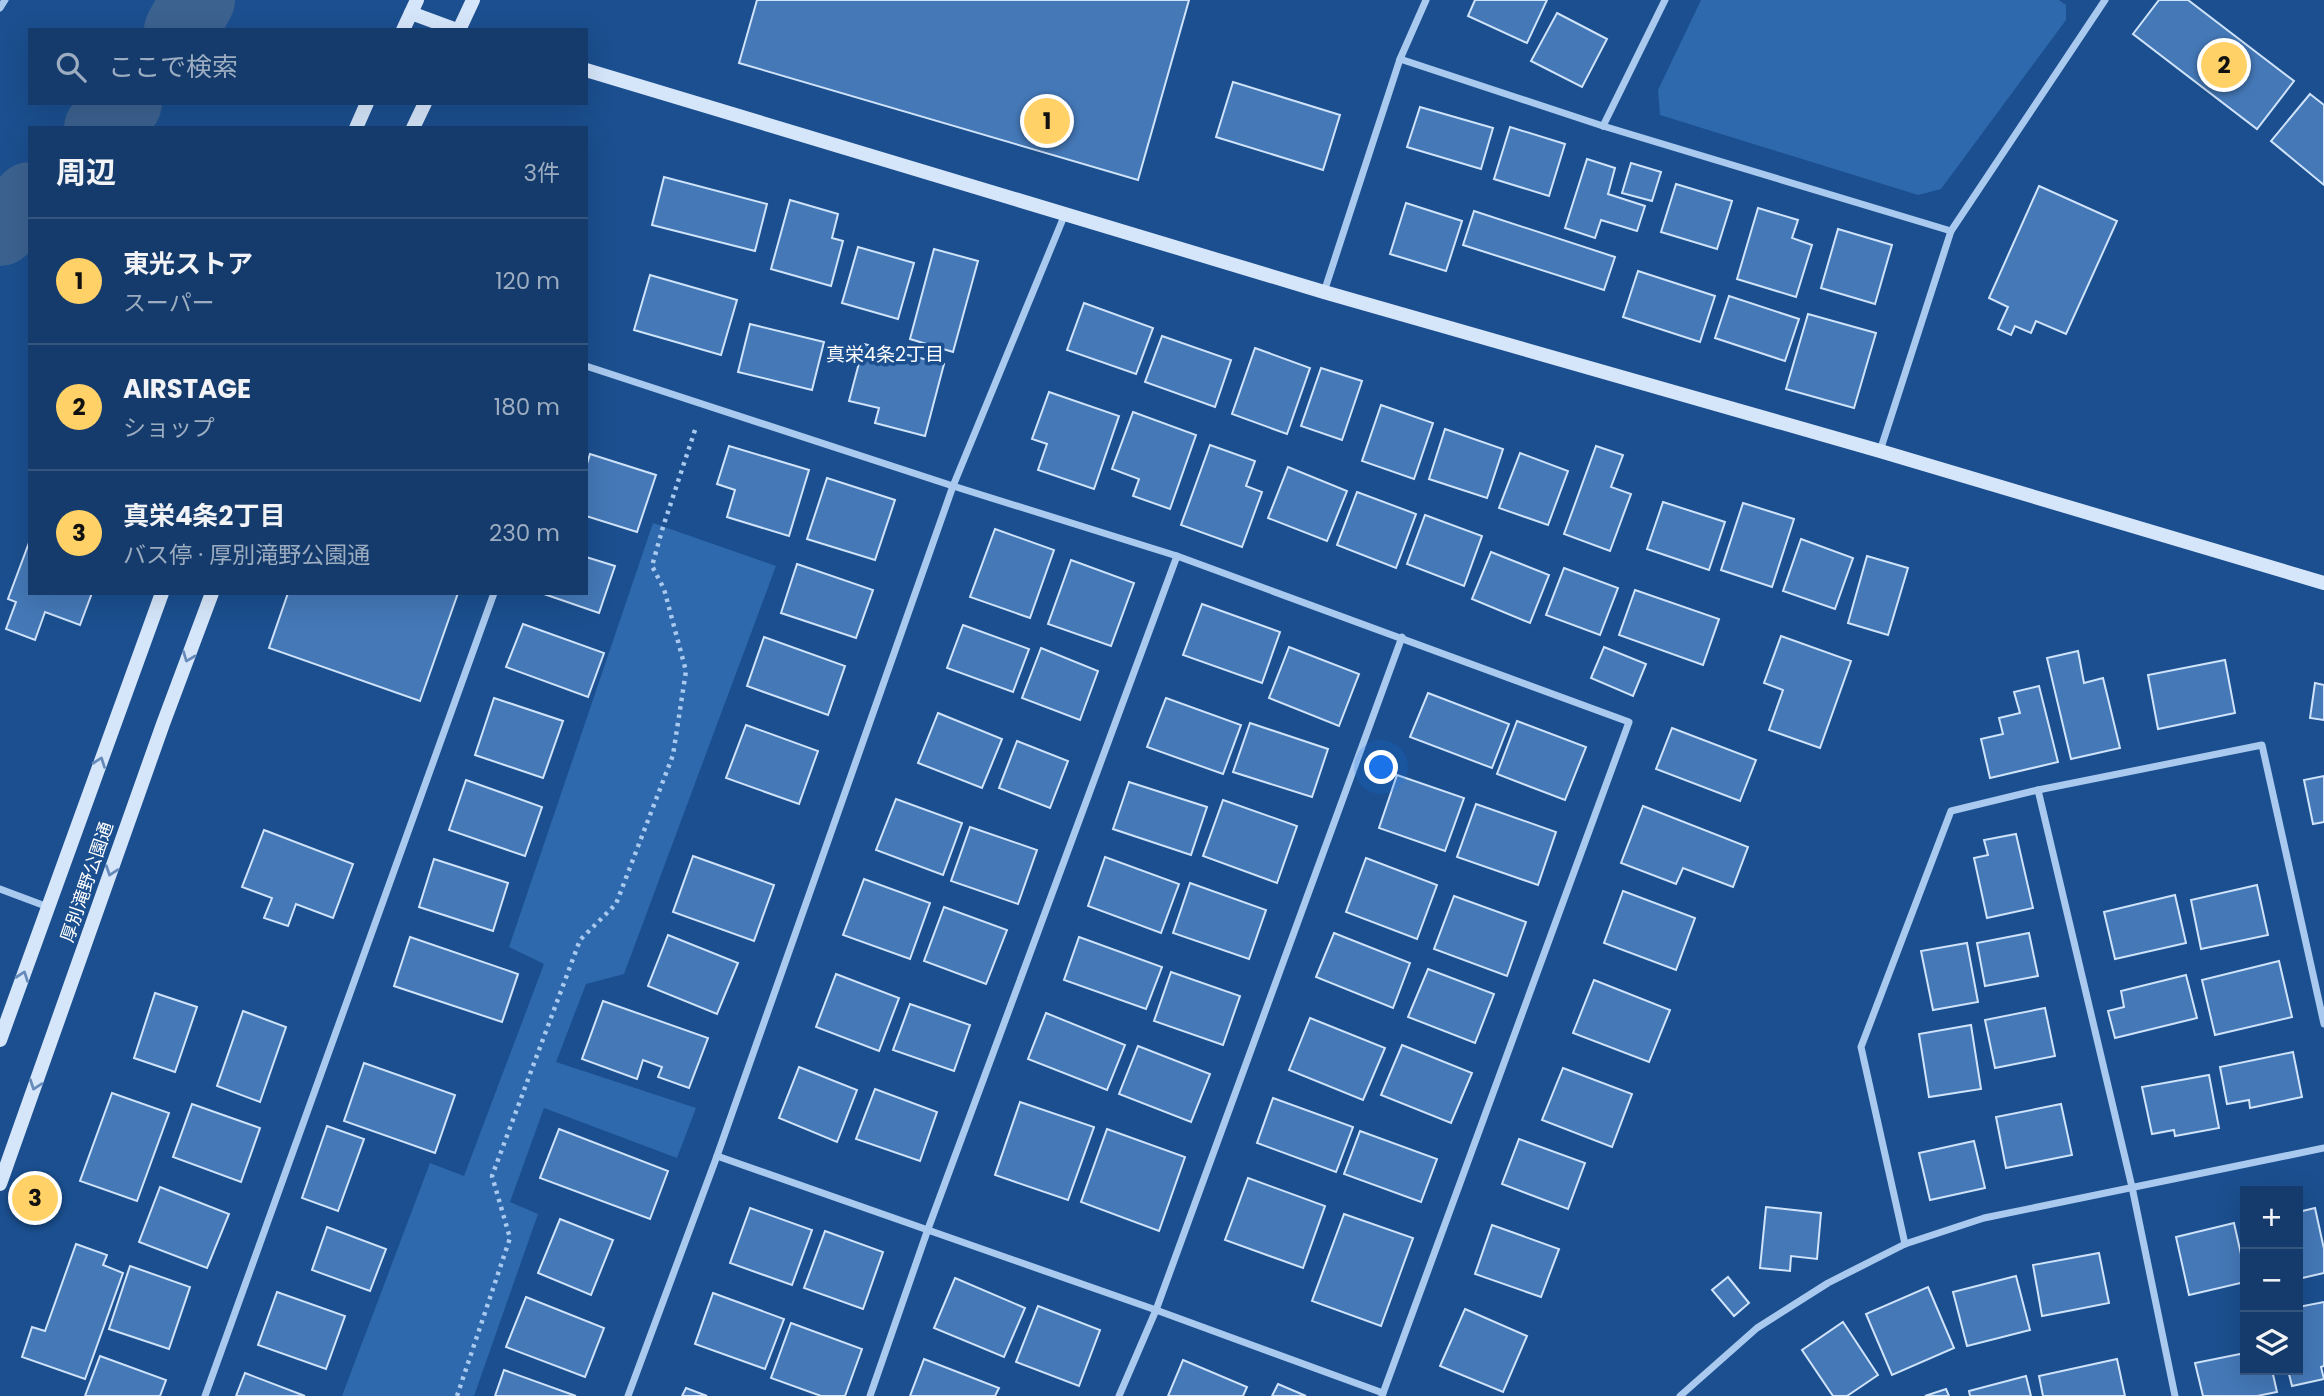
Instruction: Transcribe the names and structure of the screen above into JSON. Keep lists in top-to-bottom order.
{
  "streets": {
    "street": ["厚別滝野公園通"]
  },
  "districts": ["真栄4条2丁目"],
  "page": {
    "search": "ここで検索",
    "pins": ["2", "1", "3"],
    "heading": ["周辺", "3件"],
    "list": [
      {
        "mark": "1",
        "name": "東光ストア",
        "note": "スーパー",
        "value": "120 m"
      },
      {
        "mark": "2",
        "name": "AIRSTAGE",
        "note": "ショップ",
        "value": "180 m"
      },
      {
        "mark": "3",
        "name": "真栄4条2丁目",
        "note": "バス停 · 厚別滝野公園通",
        "value": "230 m"
      }
    ],
    "map_buttons": ["+", "−"]
  }
}
